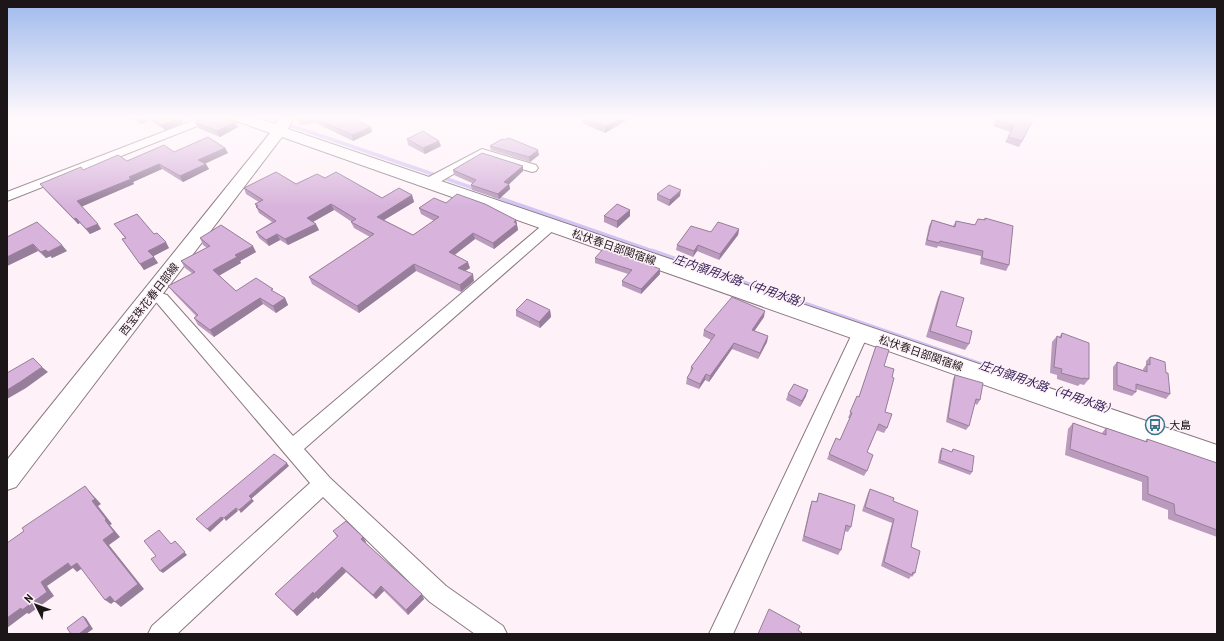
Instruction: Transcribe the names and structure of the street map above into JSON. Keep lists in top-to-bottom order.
{
  "streets": {
    "main road": ["松伏春日部関宿線", "西宝珠花春日部線"]
  },
  "water": ["庄内領用水路（中用水路）"],
  "places": {
    "bus stop": ["大島"]
  },
  "north": "top left"
}
